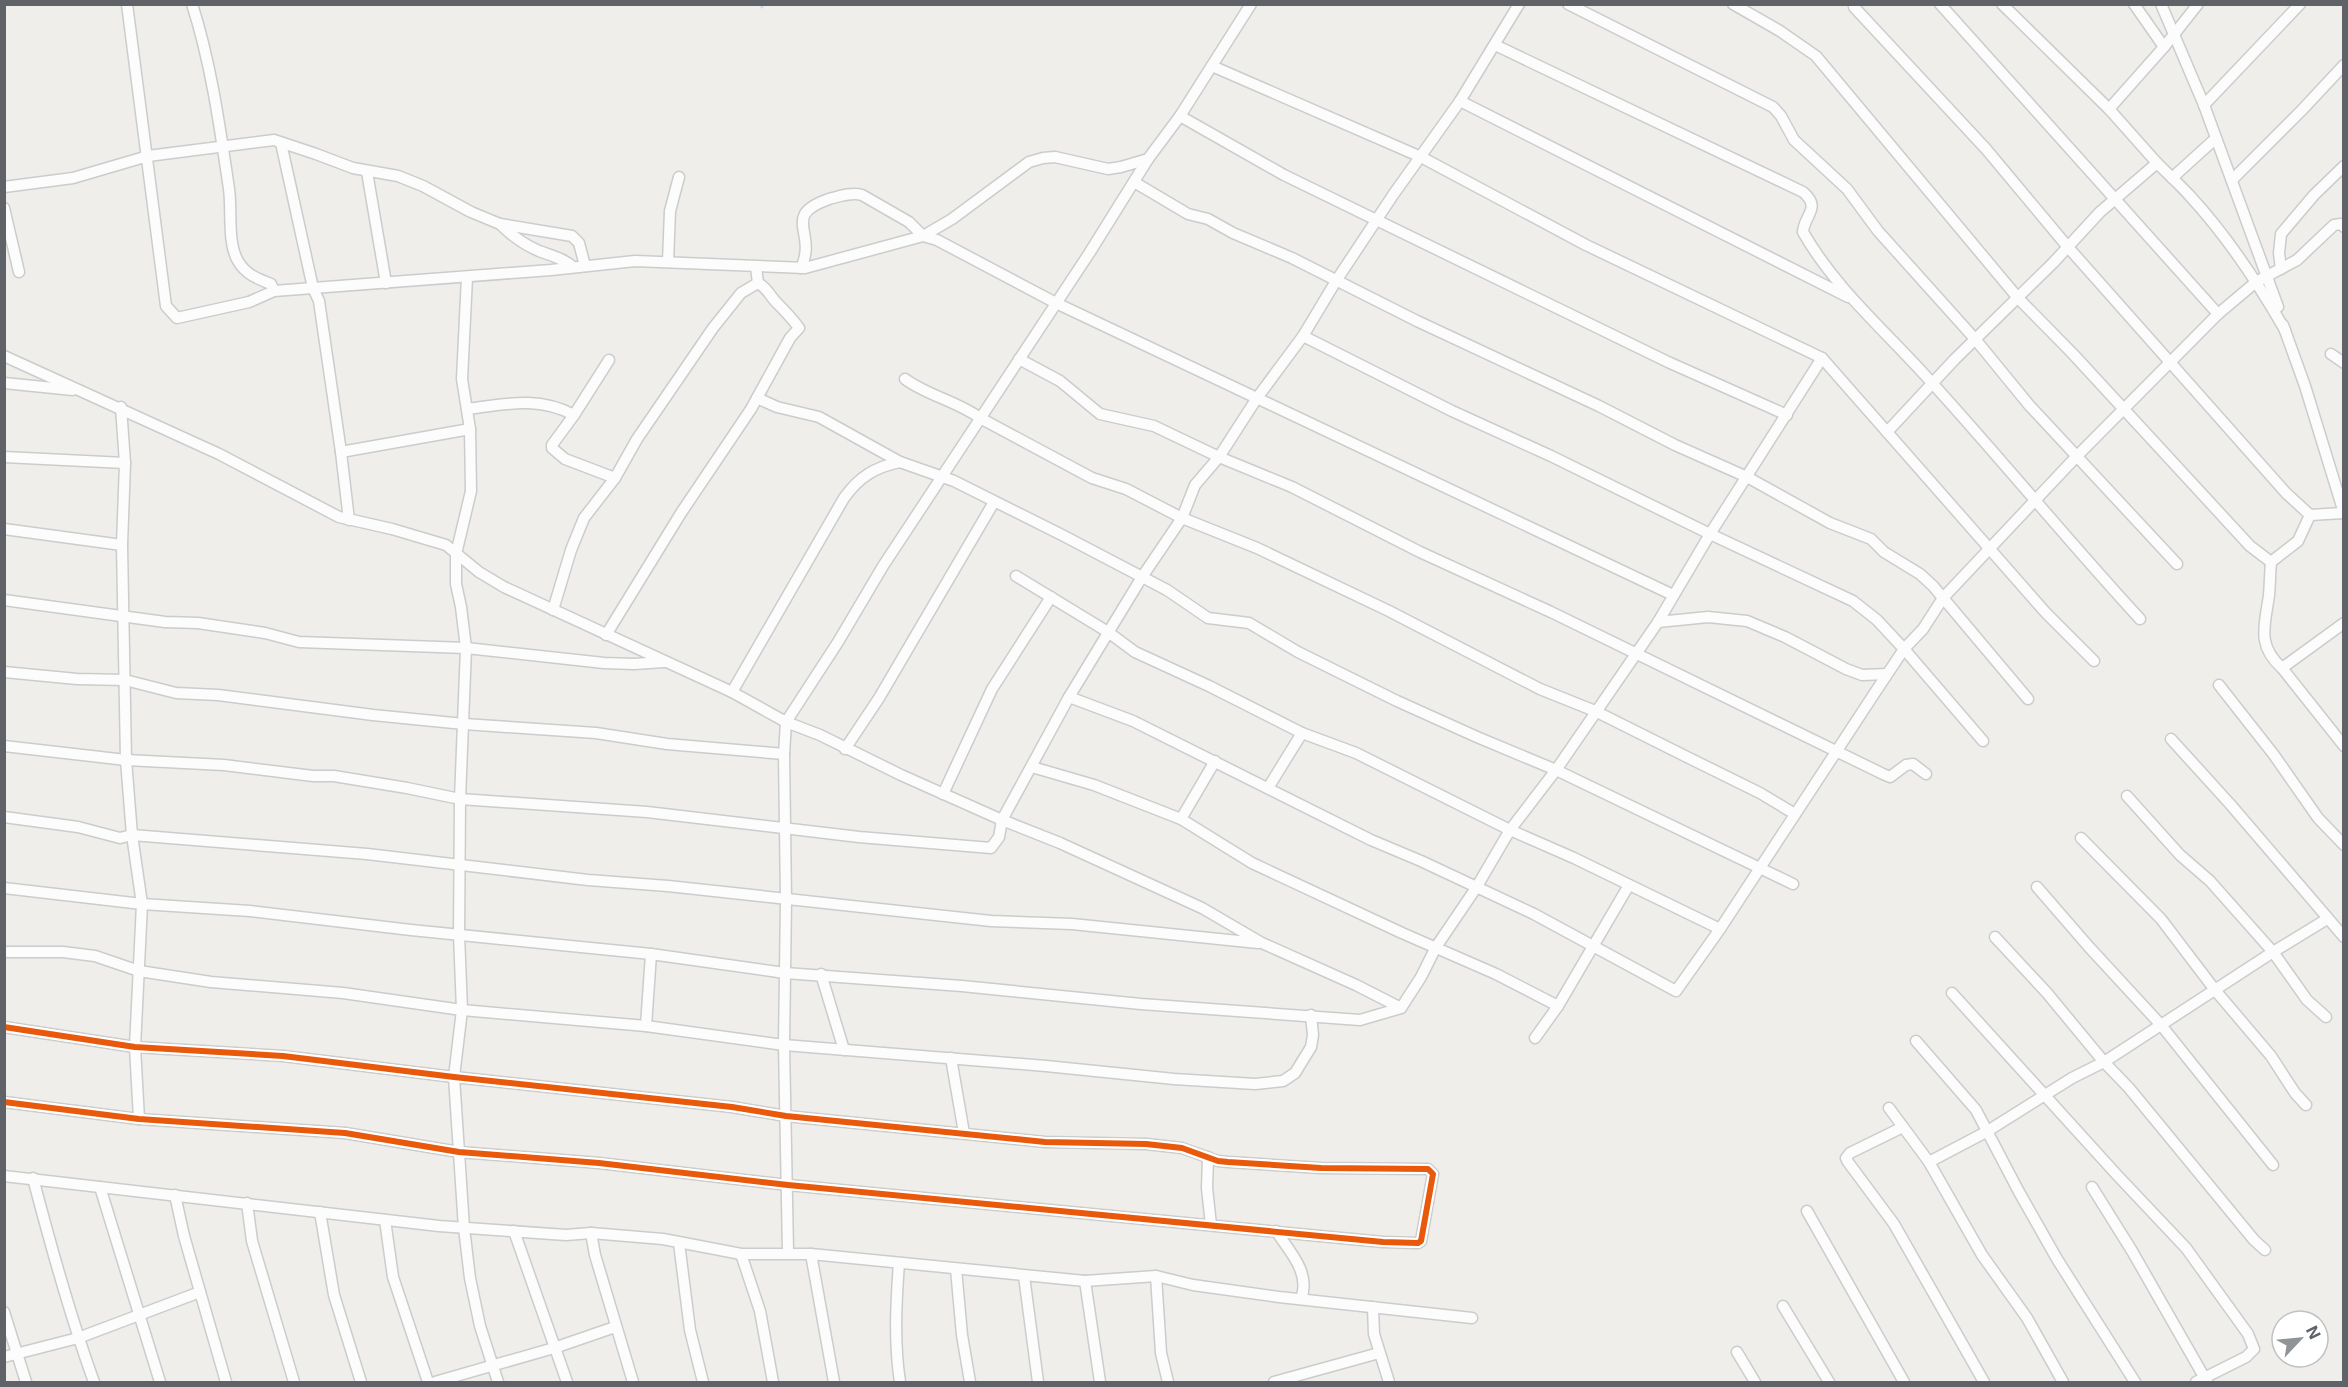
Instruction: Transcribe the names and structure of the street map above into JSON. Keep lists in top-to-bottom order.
{
  "north": "top right"
}
